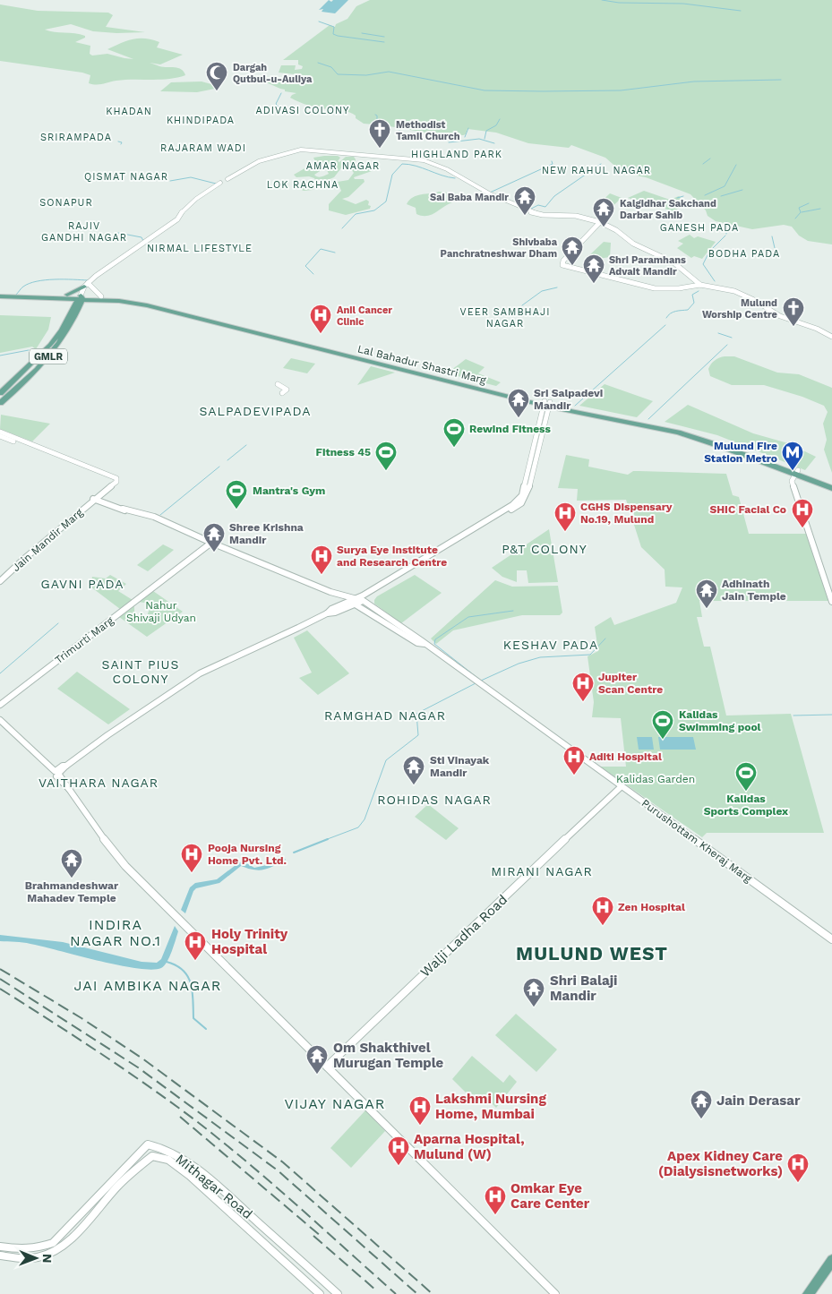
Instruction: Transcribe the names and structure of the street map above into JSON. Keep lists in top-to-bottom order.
{
  "streets": {
    "main road": ["GMLR", "Lal Bahadur Shastri Marg"],
    "street": [
      "Jain Mandir Marg",
      "Trimurti Marg",
      "Purushottam Kheraj Marg",
      "Walji Ladha Road",
      "Mithagar Road"
    ]
  },
  "crossings": [
    ["GMLR", "Lal Bahadur Shastri Marg"],
    ["Purushottam Kheraj Marg", "Walji Ladha Road"]
  ],
  "districts": [
    "ADIVASI COLONY",
    "KHADAN",
    "KHINDIPADA",
    "SRIRAMPADA",
    "RAJARAM WADI",
    "HIGHLAND PARK",
    "AMAR NAGAR",
    "NEW RAHUL NAGAR",
    "QISMAT NAGAR",
    "LOK RACHNA",
    "SONAPUR",
    "RAJIV GANDHI NAGAR",
    "GANESH PADA",
    "NIRMAL LIFESTYLE",
    "BODHA PADA",
    "VEER SAMBHAJI NAGAR",
    "SALPADEVIPADA",
    "P&T COLONY",
    "GAVNI PADA",
    "KESHAV PADA",
    "SAINT PIUS COLONY",
    "RAMGHAD NAGAR",
    "VAITHARA NAGAR",
    "ROHIDAS NAGAR",
    "MIRANI NAGAR",
    "INDIRA NAGAR NO.1",
    "MULUND WEST",
    "JAI AMBIKA NAGAR",
    "VIJAY NAGAR"
  ],
  "parks": ["Nahur Shivaji Udyan", "Kalidas Garden"],
  "places": {
    "mosque": ["Dargah Qutbul-u-Auliya"],
    "church": ["Methodist Tamil Church", "Mulund Worship Centre"],
    "temple": [
      "Sai Baba Mandir",
      "Kalgidhar Sakchand Darbar Sahib",
      "Shivbaba Panchratneshwar Dham",
      "Shri Paramhans Advait Mandir",
      "Sri Salpadevi Mandir",
      "Shree Krishna Mandir",
      "Adhinath Jain Temple",
      "Sti Vinayak Mandir",
      "Brahmandeshwar Mahadev Temple",
      "Shri Balaji Mandir",
      "Om Shakthivel Murugan Temple",
      "Jain Derasar"
    ],
    "hospital": [
      "Anil Cancer Clinic",
      "SHIC Facial Co",
      "CGHS Dispensary No.19, Mulund",
      "Surya Eye Institute and Research Centre",
      "Jupiter Scan Centre",
      "Aditi Hospital",
      "Pooja Nursing Home Pvt. Ltd.",
      "Zen Hospital",
      "Holy Trinity Hospital",
      "Lakshmi Nursing Home, Mumbai",
      "Aparna Hospital, Mulund (W)",
      "Apex Kidney Care (Dialysisnetworks)",
      "Omkar Eye Care Center"
    ],
    "sports": [
      "Rewind Fitness",
      "Fitness 45",
      "Mantra's Gym",
      "Kalidas Swimming pool",
      "Kalidas Sports Complex"
    ],
    "metro station": ["Mulund Fire Station Metro"]
  },
  "north": "right"
}
